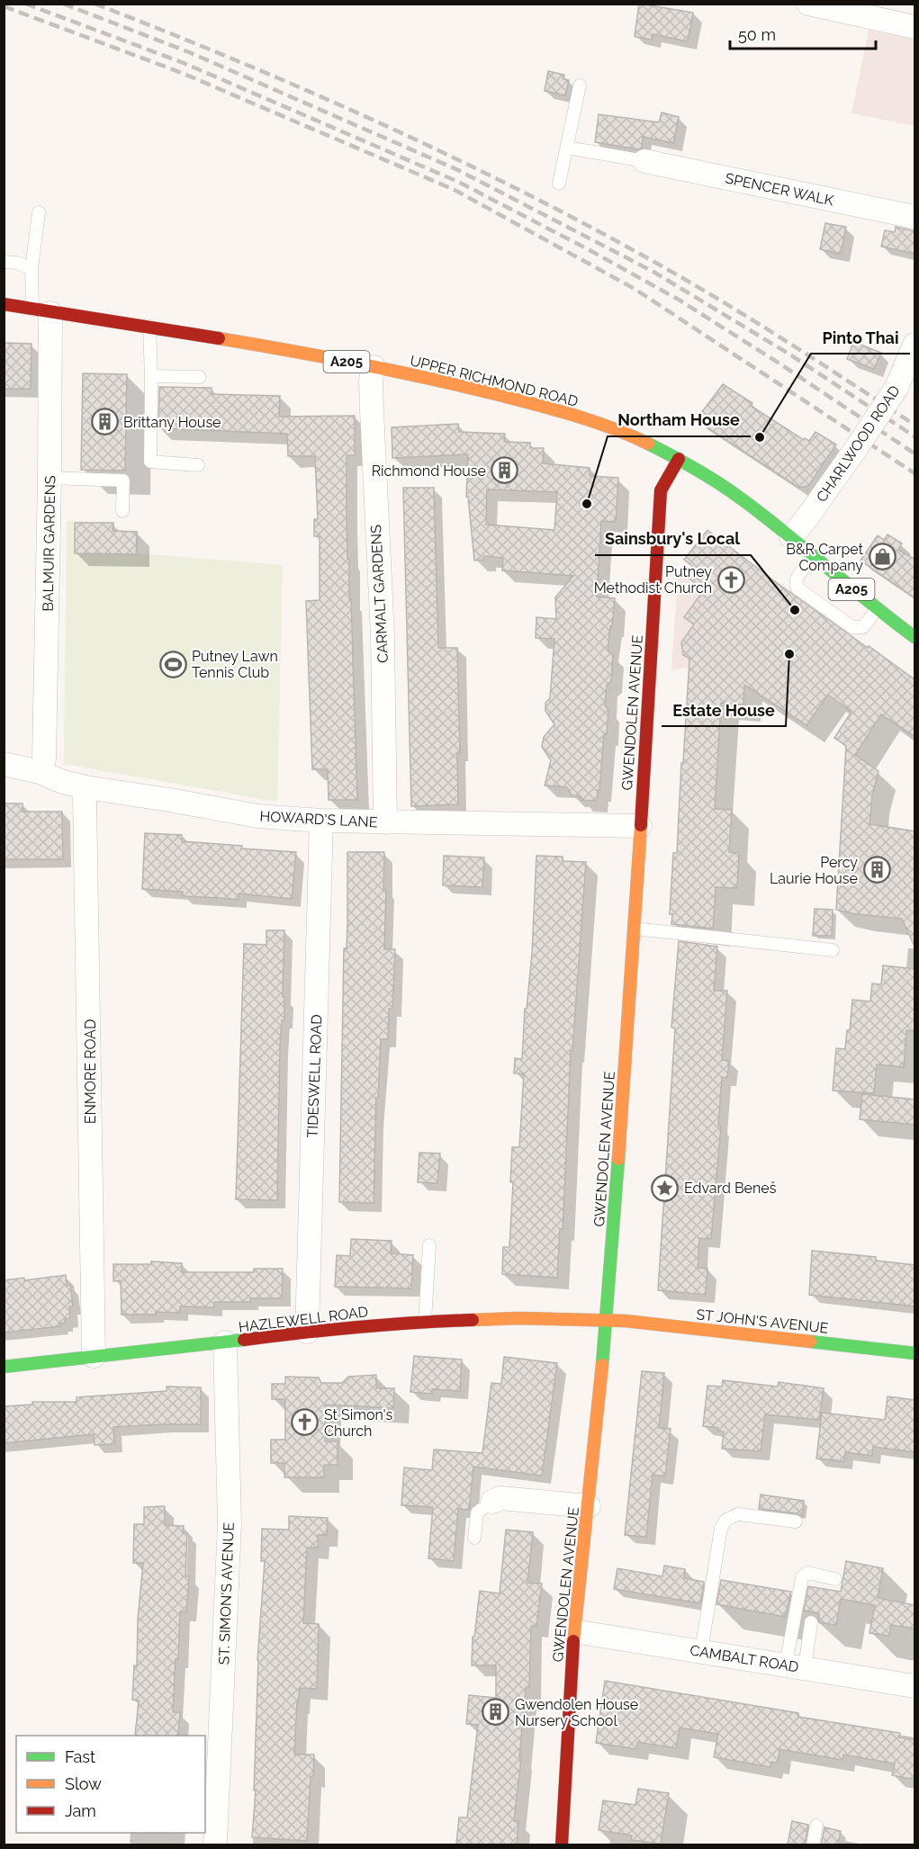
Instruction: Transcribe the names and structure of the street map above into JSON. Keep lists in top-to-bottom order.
{
  "streets": {
    "main road": [
      "A205",
      "UPPER RICHMOND ROAD",
      "GWENDOLEN AVENUE",
      "HAZLEWELL ROAD",
      "ST JOHN'S AVENUE"
    ],
    "street": [
      "SPENCER WALK",
      "CHARLWOOD ROAD",
      "BALMUIR GARDENS",
      "CARMALT GARDENS",
      "HOWARD'S LANE",
      "ENMORE ROAD",
      "TIDESWELL ROAD",
      "ST. SIMON'S AVENUE",
      "CAMBALT ROAD"
    ]
  },
  "crossings": [
    ["UPPER RICHMOND ROAD", "CHARLWOOD ROAD"],
    ["UPPER RICHMOND ROAD", "BALMUIR GARDENS"],
    ["UPPER RICHMOND ROAD", "CARMALT GARDENS"],
    ["UPPER RICHMOND ROAD", "GWENDOLEN AVENUE"],
    ["BALMUIR GARDENS", "HOWARD'S LANE"],
    ["CARMALT GARDENS", "HOWARD'S LANE"],
    ["GWENDOLEN AVENUE", "HOWARD'S LANE"],
    ["GWENDOLEN AVENUE", "HAZLEWELL ROAD"],
    ["GWENDOLEN AVENUE", "ST JOHN'S AVENUE"],
    ["GWENDOLEN AVENUE", "CAMBALT ROAD"],
    ["HOWARD'S LANE", "ENMORE ROAD"],
    ["HOWARD'S LANE", "TIDESWELL ROAD"],
    ["ENMORE ROAD", "HAZLEWELL ROAD"],
    ["TIDESWELL ROAD", "HAZLEWELL ROAD"],
    ["HAZLEWELL ROAD", "ST JOHN'S AVENUE"],
    ["HAZLEWELL ROAD", "ST. SIMON'S AVENUE"]
  ],
  "places": {
    "building": [
      "Brittany House",
      "Richmond House",
      "Percy Laurie House",
      "Gwendolen House Nursery School"
    ],
    "other": [
      "Pinto Thai",
      "Northam House",
      "Sainsbury's Local",
      "Estate House"
    ],
    "shop": ["B&R Carpet Company"],
    "church": ["Putney Methodist Church", "St Simon's Church"],
    "sports": ["Putney Lawn Tennis Club"],
    "place": ["Edvard Beneš"]
  },
  "legend": ["Fast", "Slow", "Jam"],
  "scale_bar": "50 m"
}
